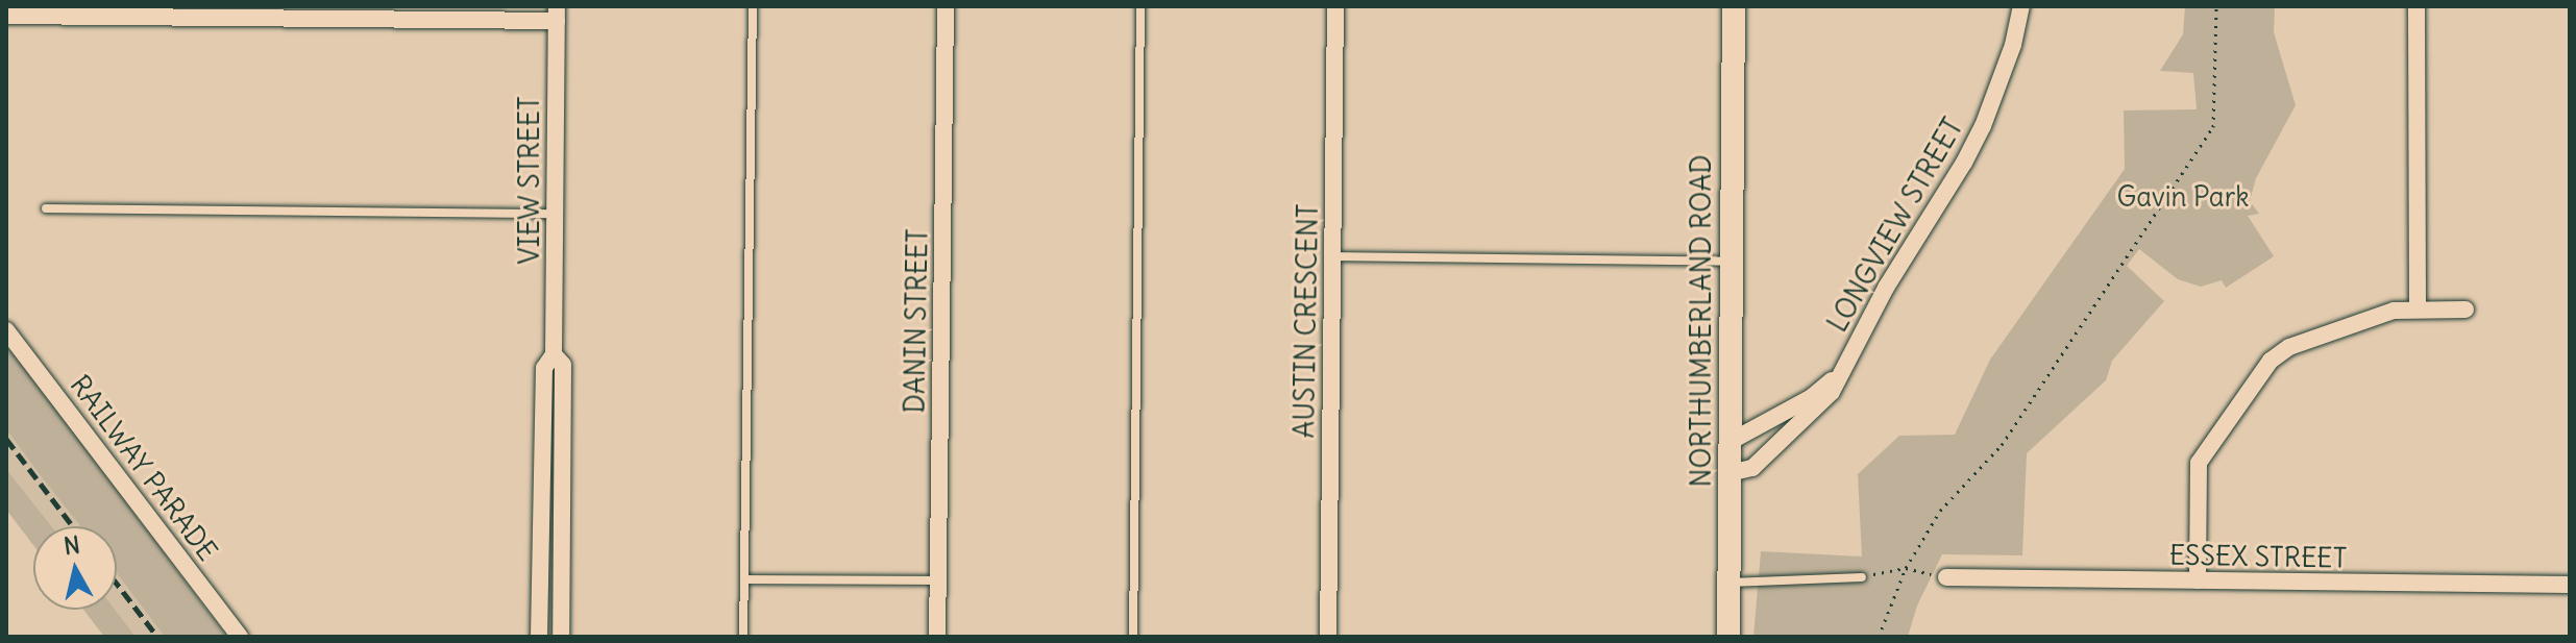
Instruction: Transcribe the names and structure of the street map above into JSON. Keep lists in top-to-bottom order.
{
  "streets": {
    "street": [
      "VIEW STREET",
      "LONGVIEW STREET",
      "DANIN STREET",
      "AUSTIN CRESCENT",
      "NORTHUMBERLAND ROAD",
      "RAILWAY PARADE",
      "ESSEX STREET"
    ]
  },
  "crossings": [
    ["LONGVIEW STREET", "NORTHUMBERLAND ROAD"]
  ],
  "parks": ["Gavin Park"],
  "north": "top"
}
